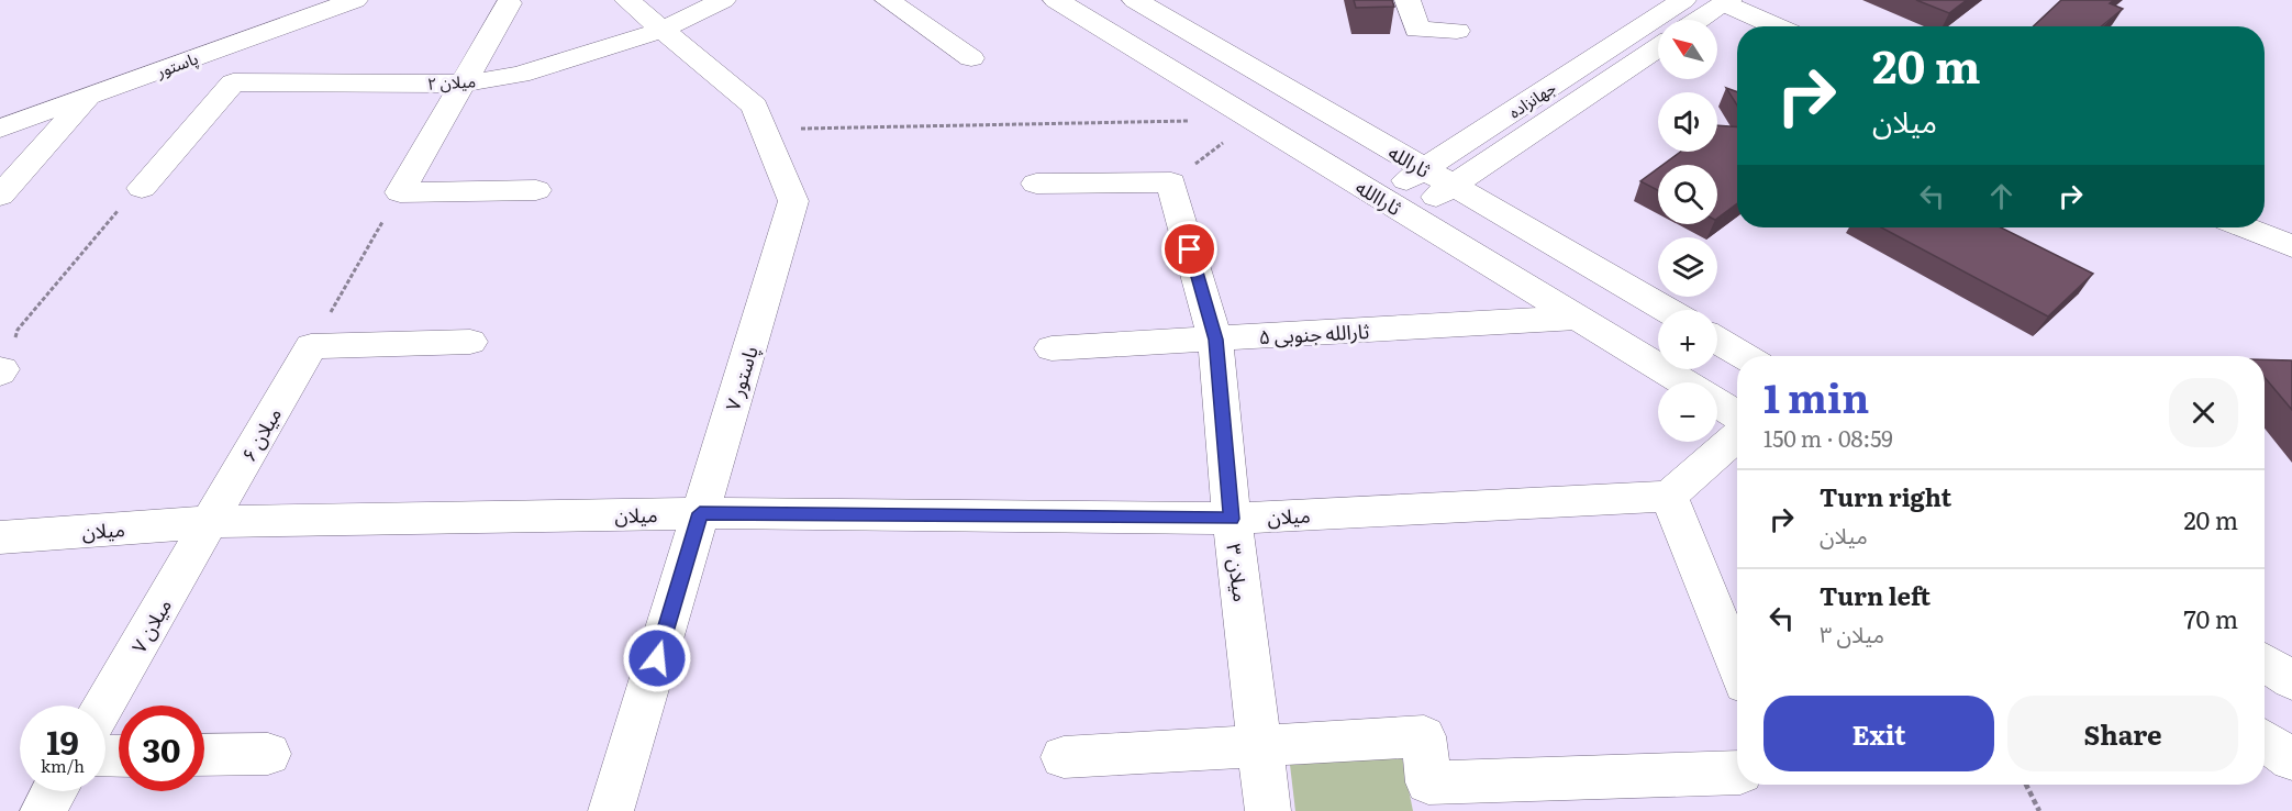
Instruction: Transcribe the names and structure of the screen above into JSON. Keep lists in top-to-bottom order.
{
  "streets": {
    "street": [
      "پاستور",
      "میلان ۲",
      "جهانزاده",
      "ثارالله",
      "ثاراالله",
      "ثارالله جنوبی ۵",
      "پاستور ۷",
      "میلان ۶",
      "میلان",
      "میلان ۳",
      "میلان ۷"
    ]
  },
  "crossings": [
    ["میلان ۲", "پاستور ۷"],
    ["جهانزاده", "ثارالله"],
    ["جهانزاده", "ثاراالله"],
    ["ثاراالله", "ثارالله جنوبی ۵"],
    ["ثارالله جنوبی ۵", "میلان ۳"],
    ["پاستور ۷", "میلان"],
    ["میلان ۶", "میلان"],
    ["میلان ۶", "میلان ۷"],
    ["میلان", "میلان ۳"],
    ["میلان", "میلان ۷"]
  ],
  "north": "top left",
  "page": {
    "map_buttons": ["+", "−"],
    "turn": ["20 m", "میلان"],
    "heading": ["1 min", "150 m · 08:59"],
    "list": [
      {
        "name": "Turn right",
        "note": "میلان",
        "value": "20 m"
      },
      {
        "name": "Turn left",
        "note": "میلان ۳",
        "value": "70 m"
      }
    ],
    "buttons": ["Exit", "Share"],
    "speed": "19 km/h",
    "limit": "30"
  }
}
